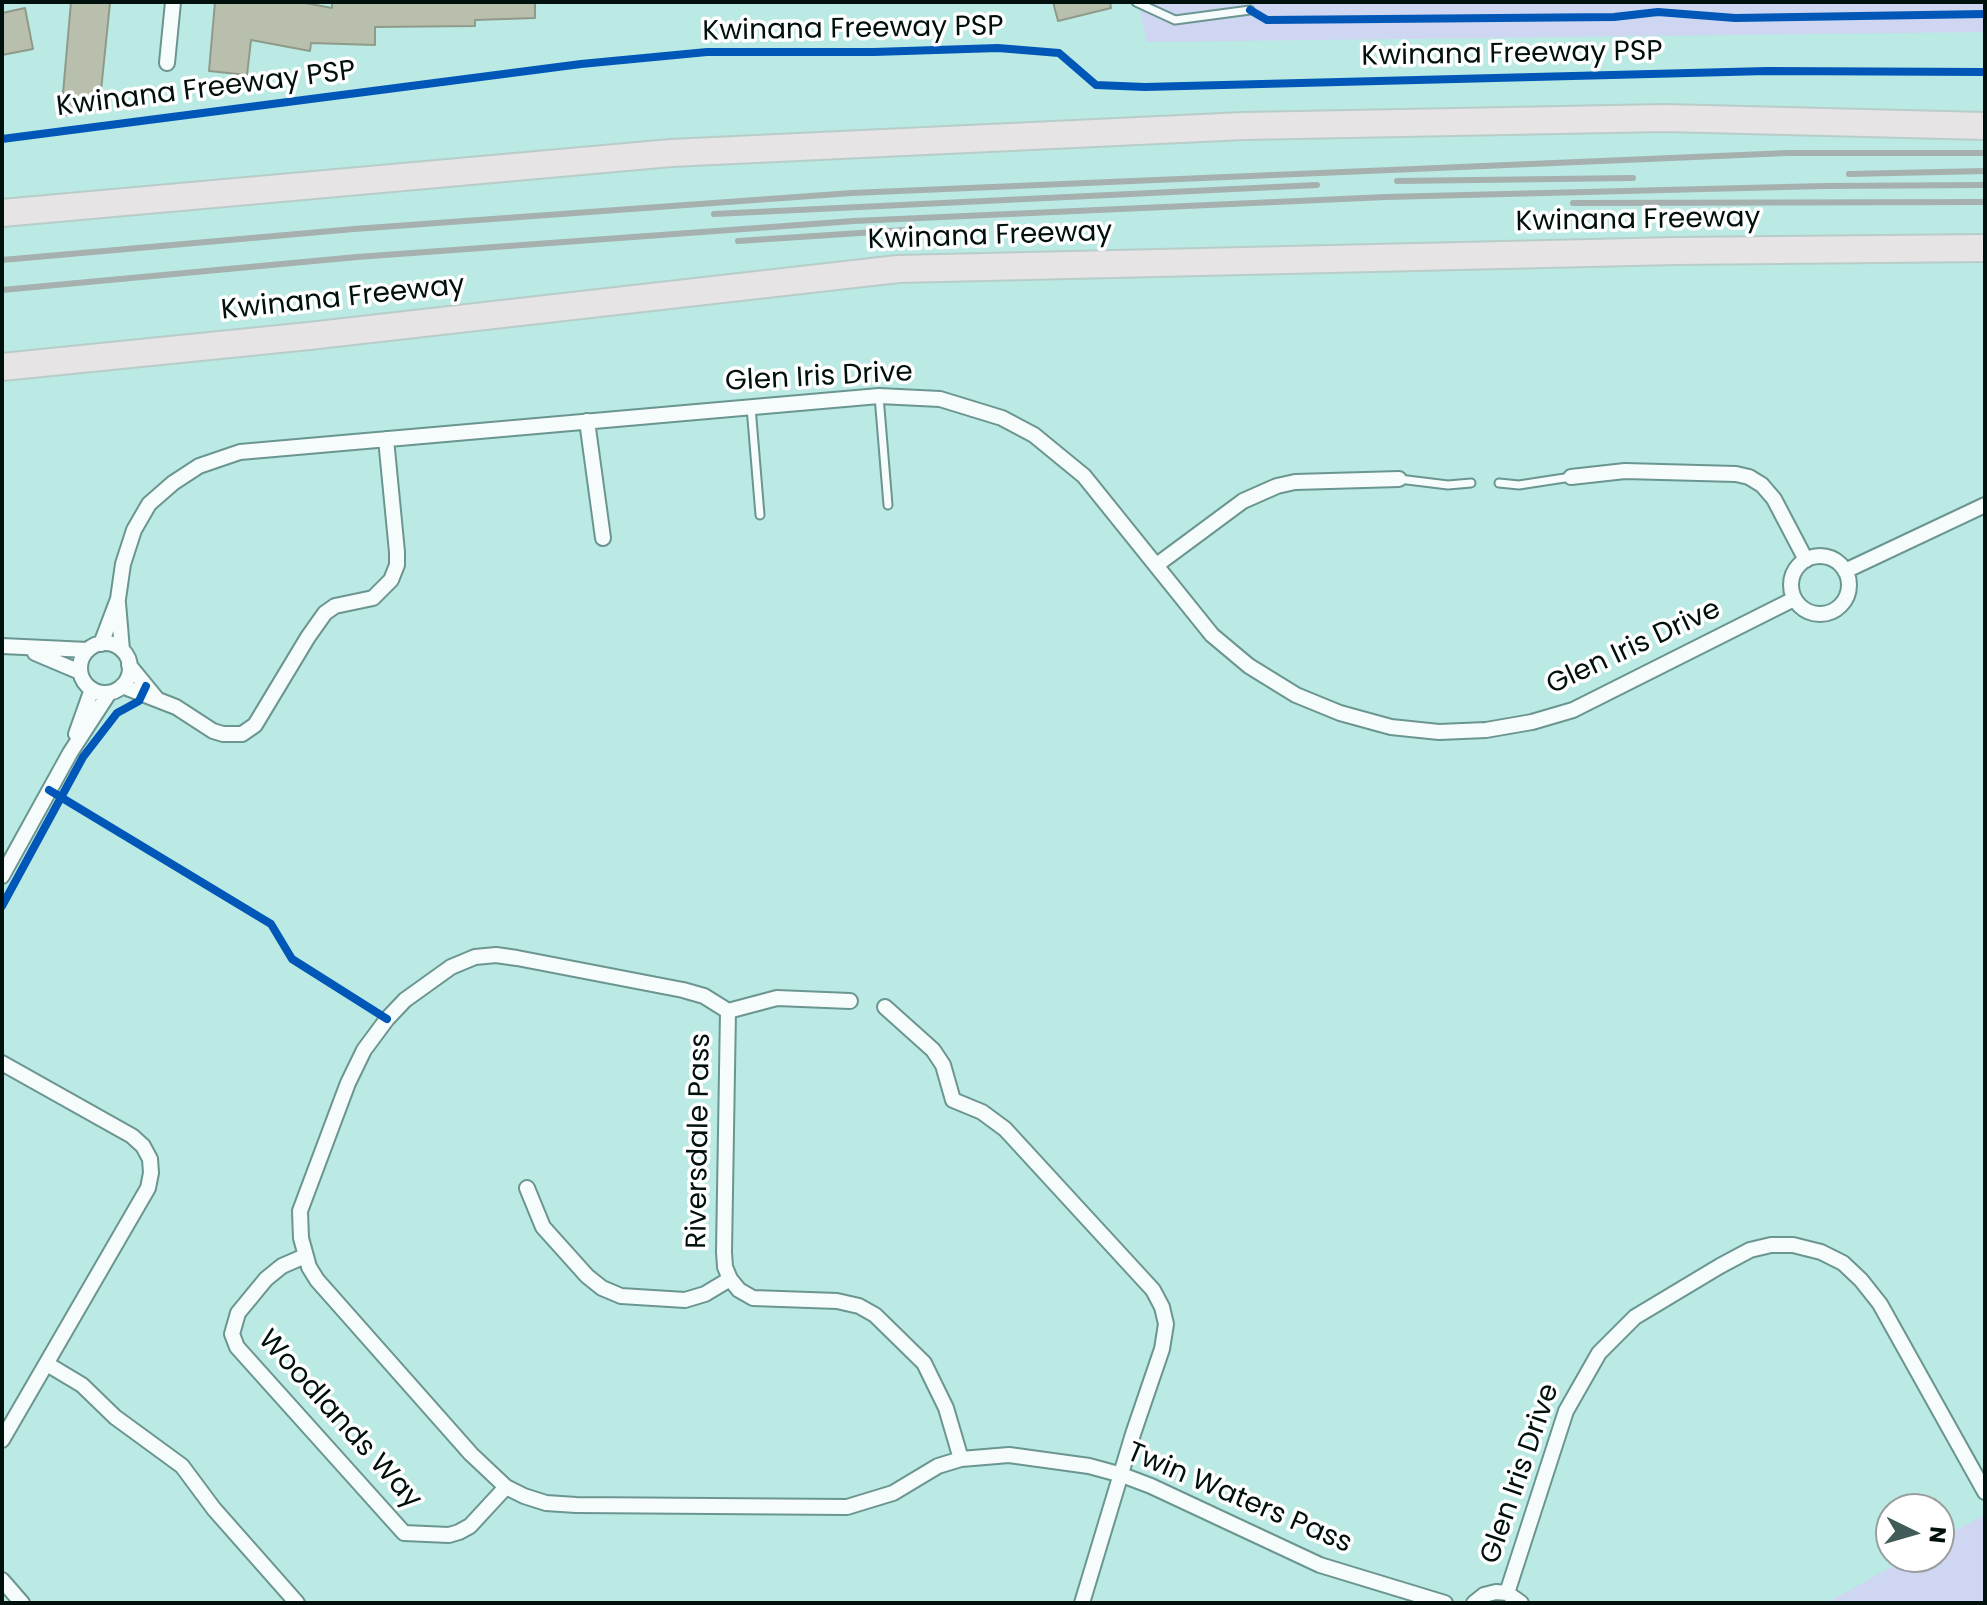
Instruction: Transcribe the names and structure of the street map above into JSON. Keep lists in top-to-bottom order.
{
  "streets": {
    "highway": ["Kwinana Freeway"],
    "street": [
      "Glen Iris Drive",
      "Riversdale Pass",
      "Woodlands Way",
      "Twin Waters Pass"
    ],
    "cycle path": ["Kwinana Freeway PSP"]
  },
  "crossings": [
    ["Riversdale Pass", "Twin Waters Pass"],
    ["Woodlands Way", "Twin Waters Pass"]
  ],
  "north": "right"
}
